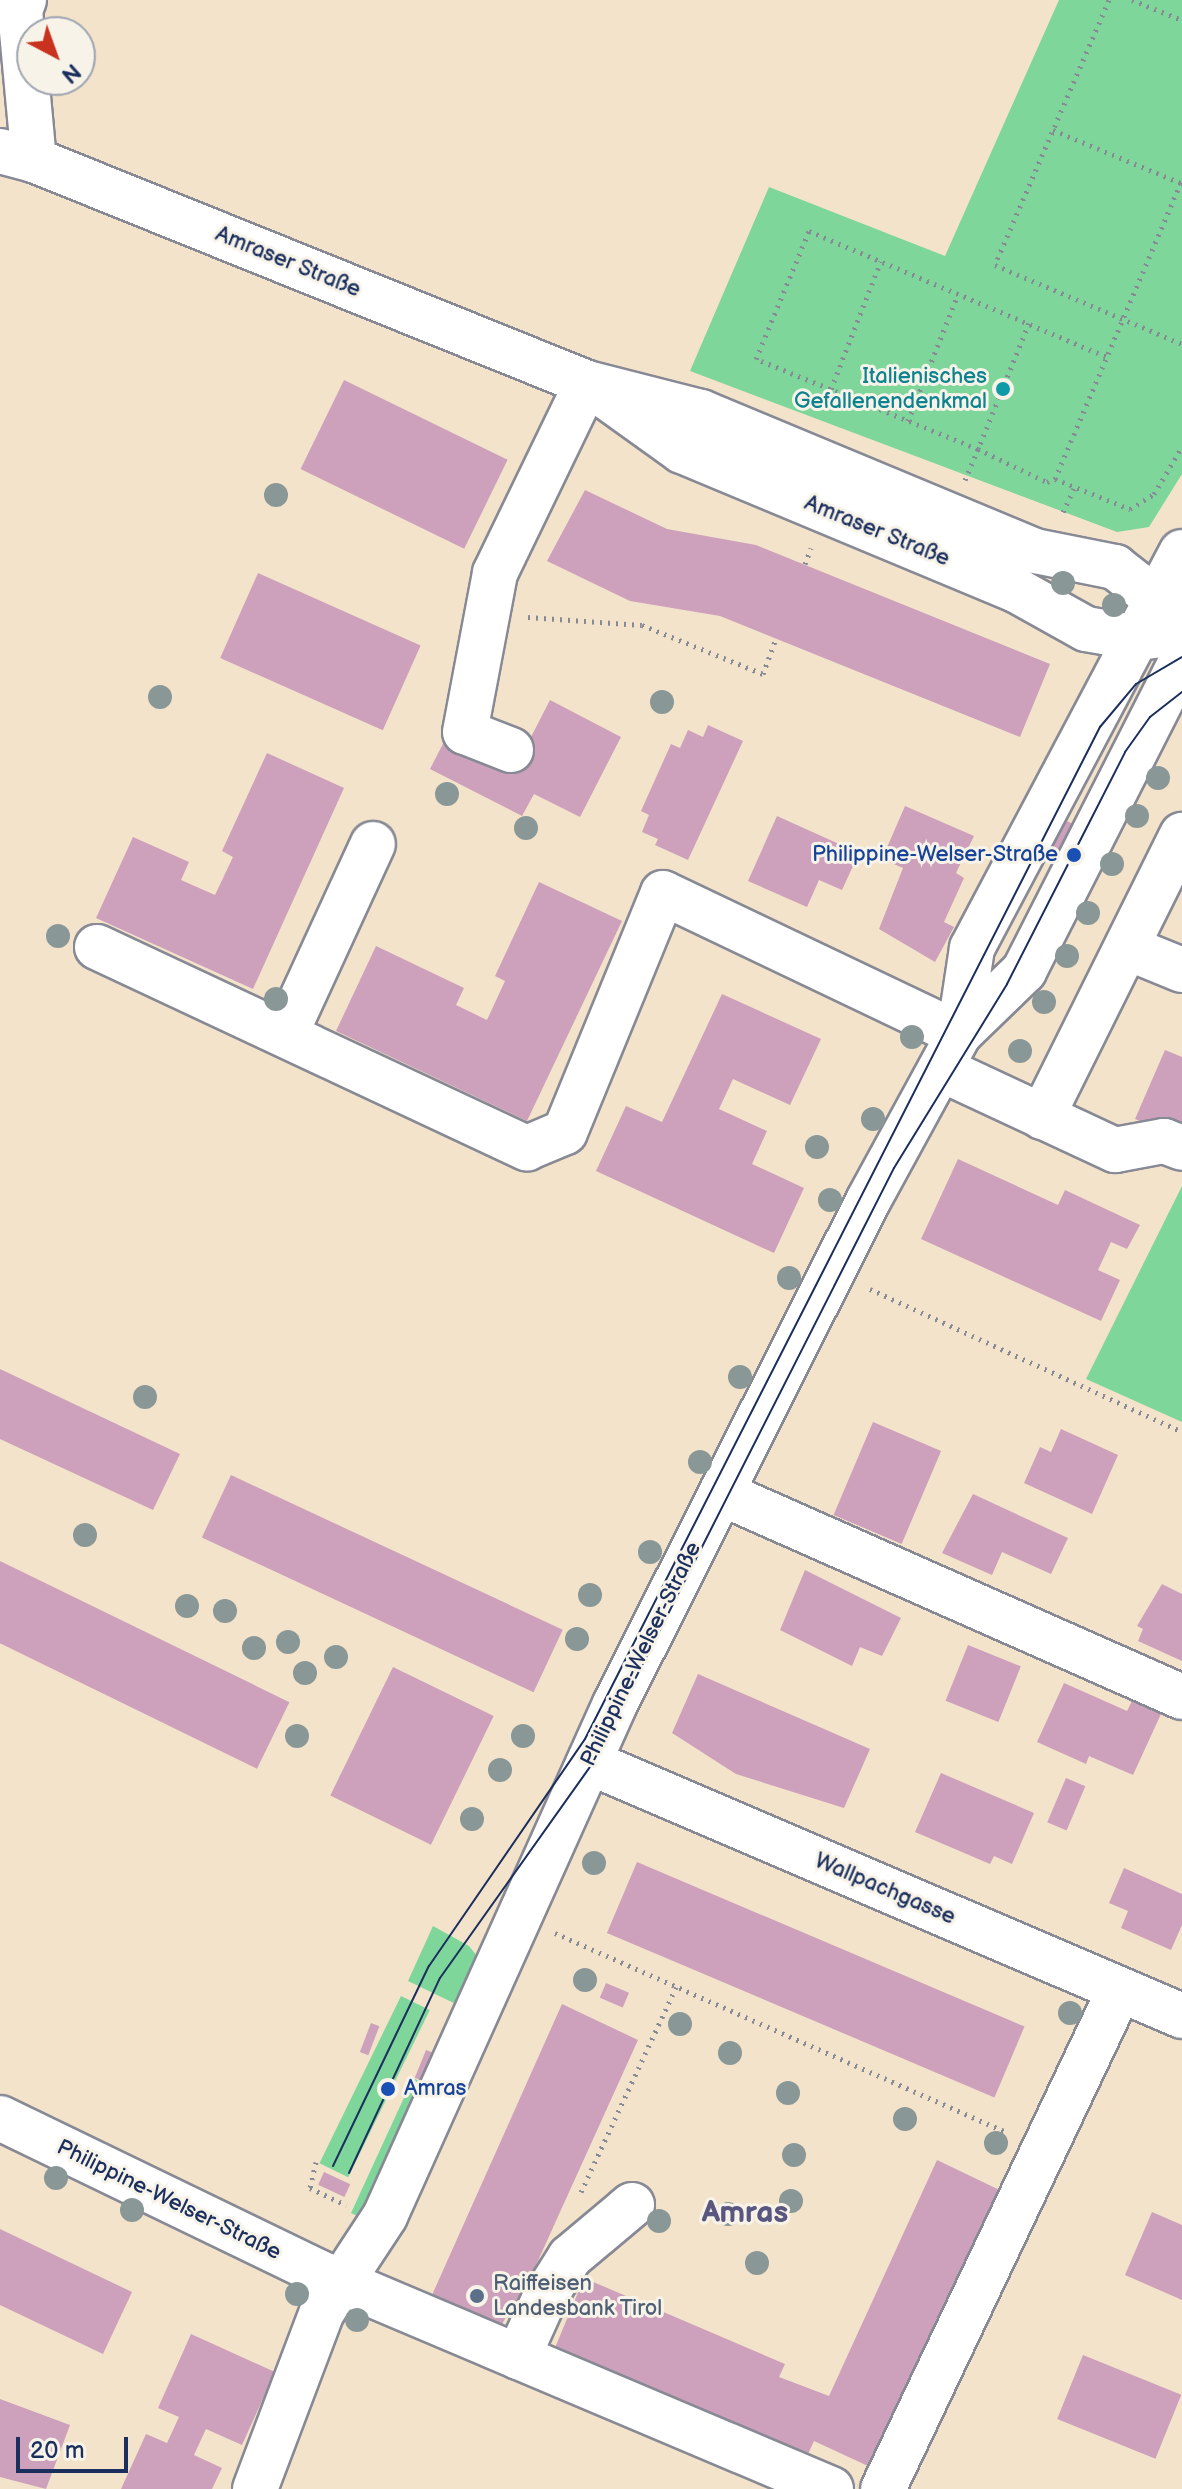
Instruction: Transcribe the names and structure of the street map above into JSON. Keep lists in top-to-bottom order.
{
  "streets": {
    "street": ["Amraser Straße", "Philippine-Welser-Straße", "Wallpachgasse"]
  },
  "crossings": [
    ["Amraser Straße", "Philippine-Welser-Straße"],
    ["Philippine-Welser-Straße", "Wallpachgasse"]
  ],
  "districts": ["Amras"],
  "places": [
    "Italienisches Gefallenendenkmal",
    "Philippine-Welser-Straße",
    "Amras",
    "Raiffeisen Landesbank Tirol"
  ],
  "scale_bar": "20 m",
  "north": "bottom right"
}
